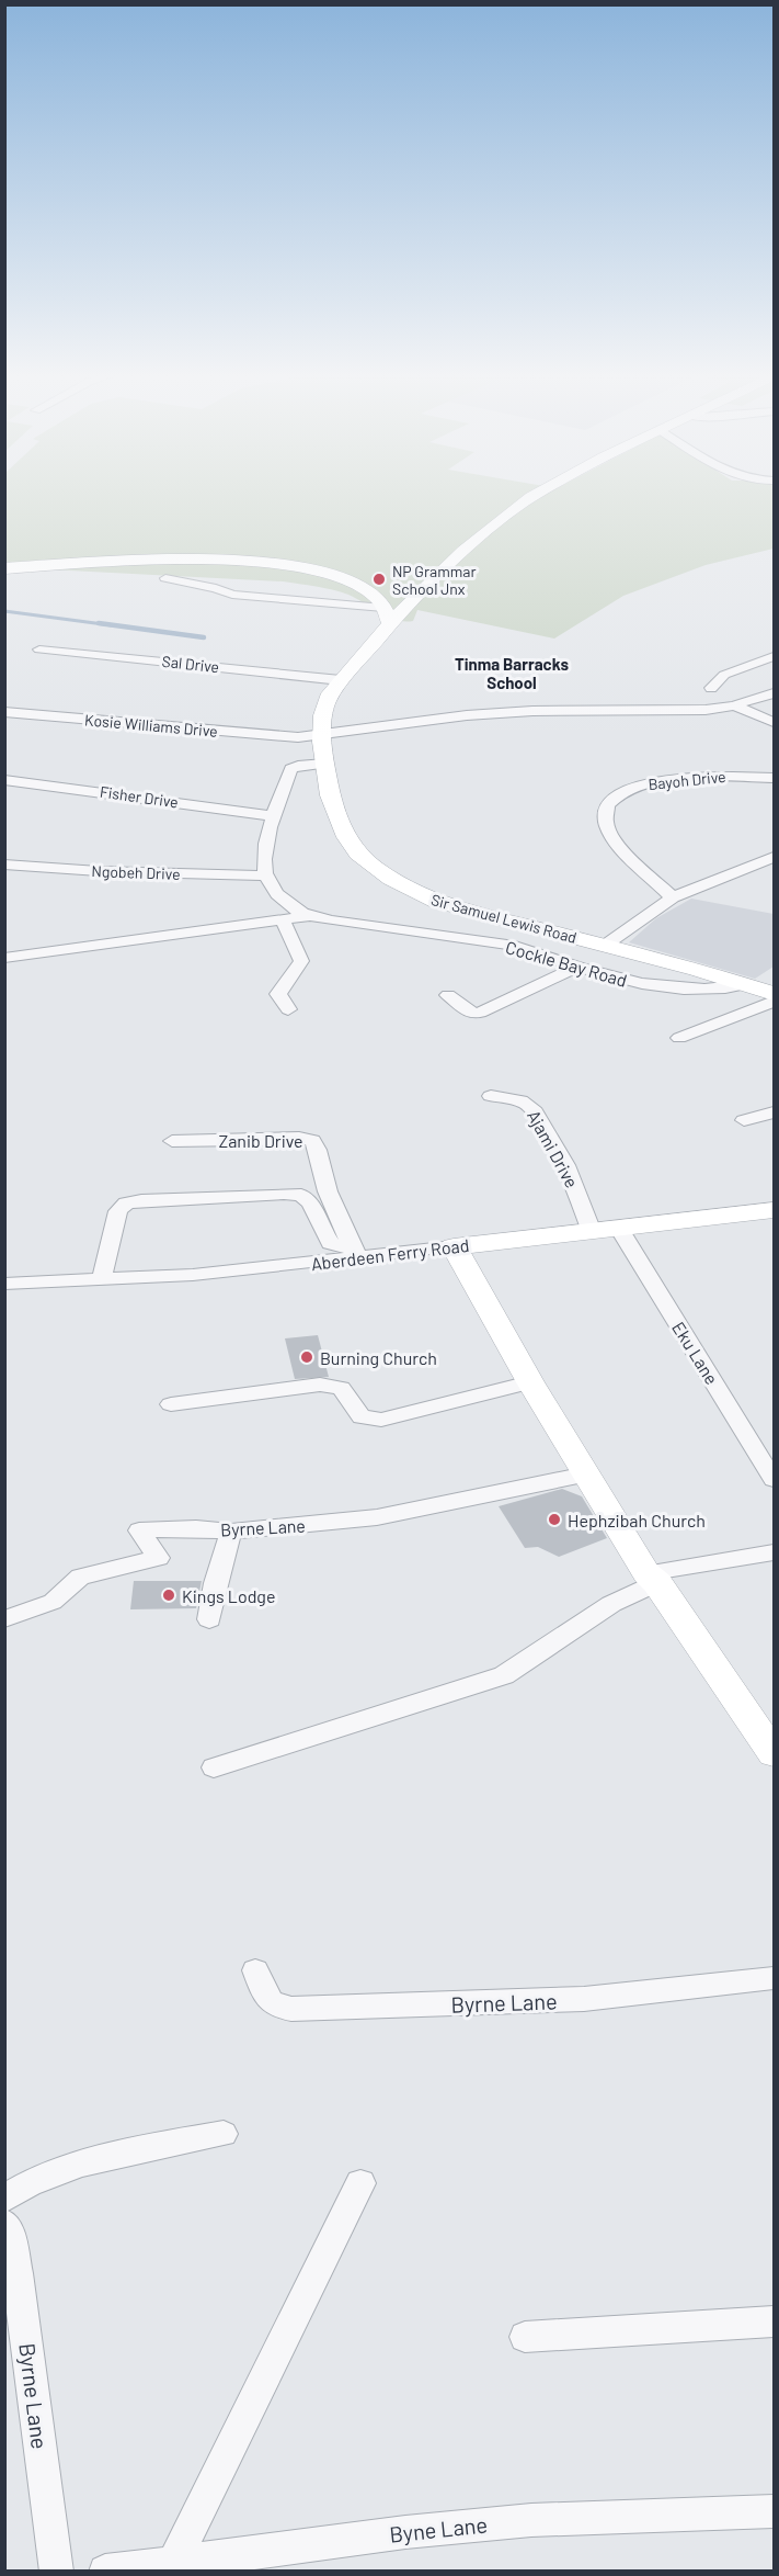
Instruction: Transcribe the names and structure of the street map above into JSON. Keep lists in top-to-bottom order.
{
  "streets": {
    "street": [
      "Sal Drive",
      "Kosie Williams Drive",
      "Bayoh Drive",
      "Fisher Drive",
      "Ngobeh Drive",
      "Sir Samuel Lewis Road",
      "Cockle Bay Road",
      "Zanib Drive",
      "Ajami Drive",
      "Aberdeen Ferry Road",
      "Eku Lane",
      "Byrne Lane",
      "Byne Lane"
    ]
  },
  "crossings": [
    ["Sal Drive", "Sir Samuel Lewis Road"],
    ["Kosie Williams Drive", "Sir Samuel Lewis Road"],
    ["Ngobeh Drive", "Cockle Bay Road"],
    ["Sir Samuel Lewis Road", "Cockle Bay Road"],
    ["Zanib Drive", "Aberdeen Ferry Road"],
    ["Ajami Drive", "Aberdeen Ferry Road"],
    ["Aberdeen Ferry Road", "Eku Lane"]
  ],
  "districts": ["Tinma Barracks School"],
  "places": [
    "NP Grammar School Jnx",
    "Burning Church",
    "Hephzibah Church",
    "Kings Lodge"
  ]
}
